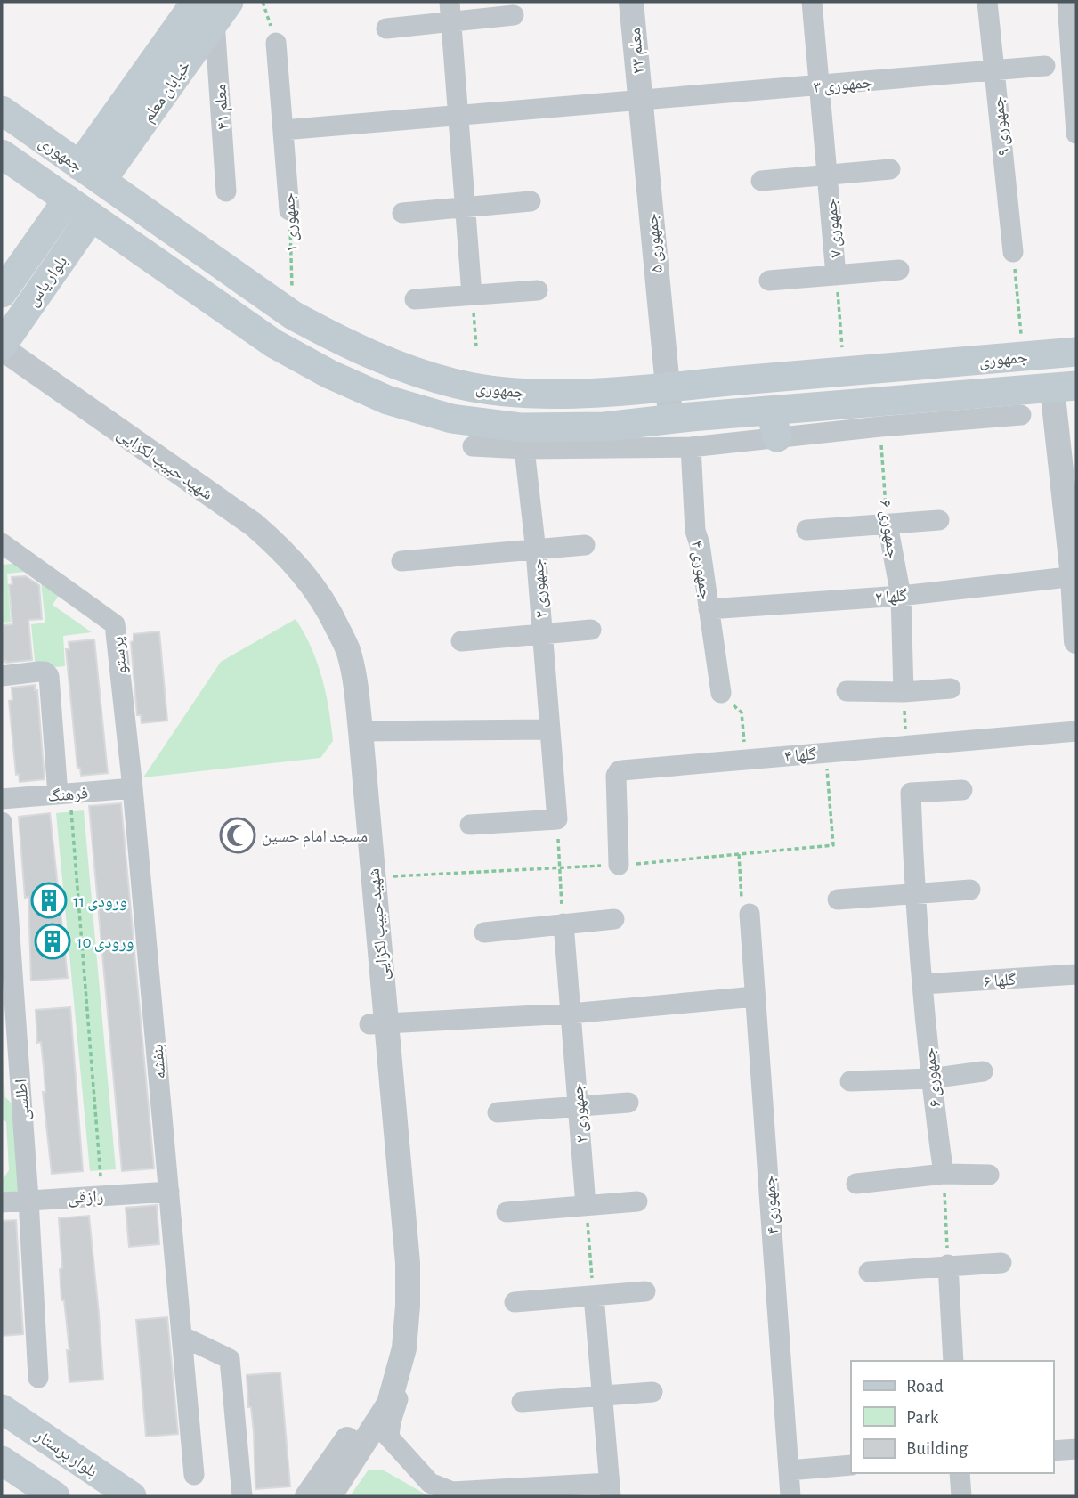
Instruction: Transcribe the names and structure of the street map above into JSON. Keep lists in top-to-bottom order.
{
  "streets": {
    "main road": [
      "خیابان معلم",
      "جمهوری",
      "بلوار یاس",
      "بلوار پرستار"
    ],
    "street": [
      "معلم ۳۳",
      "جمهوری ۳",
      "معلم ۴۱",
      "جمهوری ۹",
      "جمهوری ۱",
      "جمهوری ۷",
      "جمهوری ۵",
      "شهید حبیب لکزایی",
      "جمهوری ۶",
      "جمهوری ۴",
      "جمهوری ۲",
      "گلها ۲",
      "پرستو",
      "گلها ۴",
      "فرهنگ",
      "گلها ۶",
      "بنفشه",
      "اطلسی",
      "رازقی"
    ]
  },
  "crossings": [
    ["معلم ۳۳", "جمهوری ۳"],
    ["معلم ۳۳", "جمهوری ۵"],
    ["جمهوری ۳", "جمهوری ۹"],
    ["جمهوری ۳", "جمهوری ۱"],
    ["جمهوری ۳", "جمهوری ۷"],
    ["جمهوری ۳", "جمهوری ۵"],
    ["خیابان معلم", "معلم ۴۱"],
    ["خیابان معلم", "جمهوری"],
    ["جمهوری", "جمهوری ۱"],
    ["جمهوری", "جمهوری ۷"],
    ["جمهوری", "جمهوری ۵"],
    ["جمهوری", "بلوار یاس"],
    ["بلوار یاس", "شهید حبیب لکزایی"],
    ["جمهوری ۶", "گلها ۲"],
    ["جمهوری ۶", "گلها ۶"],
    ["جمهوری ۴", "گلها ۲"],
    ["پرستو", "فرهنگ"],
    ["پرستو", "بنفشه"],
    ["فرهنگ", "بنفشه"],
    ["بنفشه", "رازقی"],
    ["اطلسی", "رازقی"]
  ],
  "places": {
    "mosque": ["مسجد امام حسین"],
    "building": ["ورودی 11", "ورودی 10"]
  },
  "legend": ["Road", "Park", "Building"]
}
